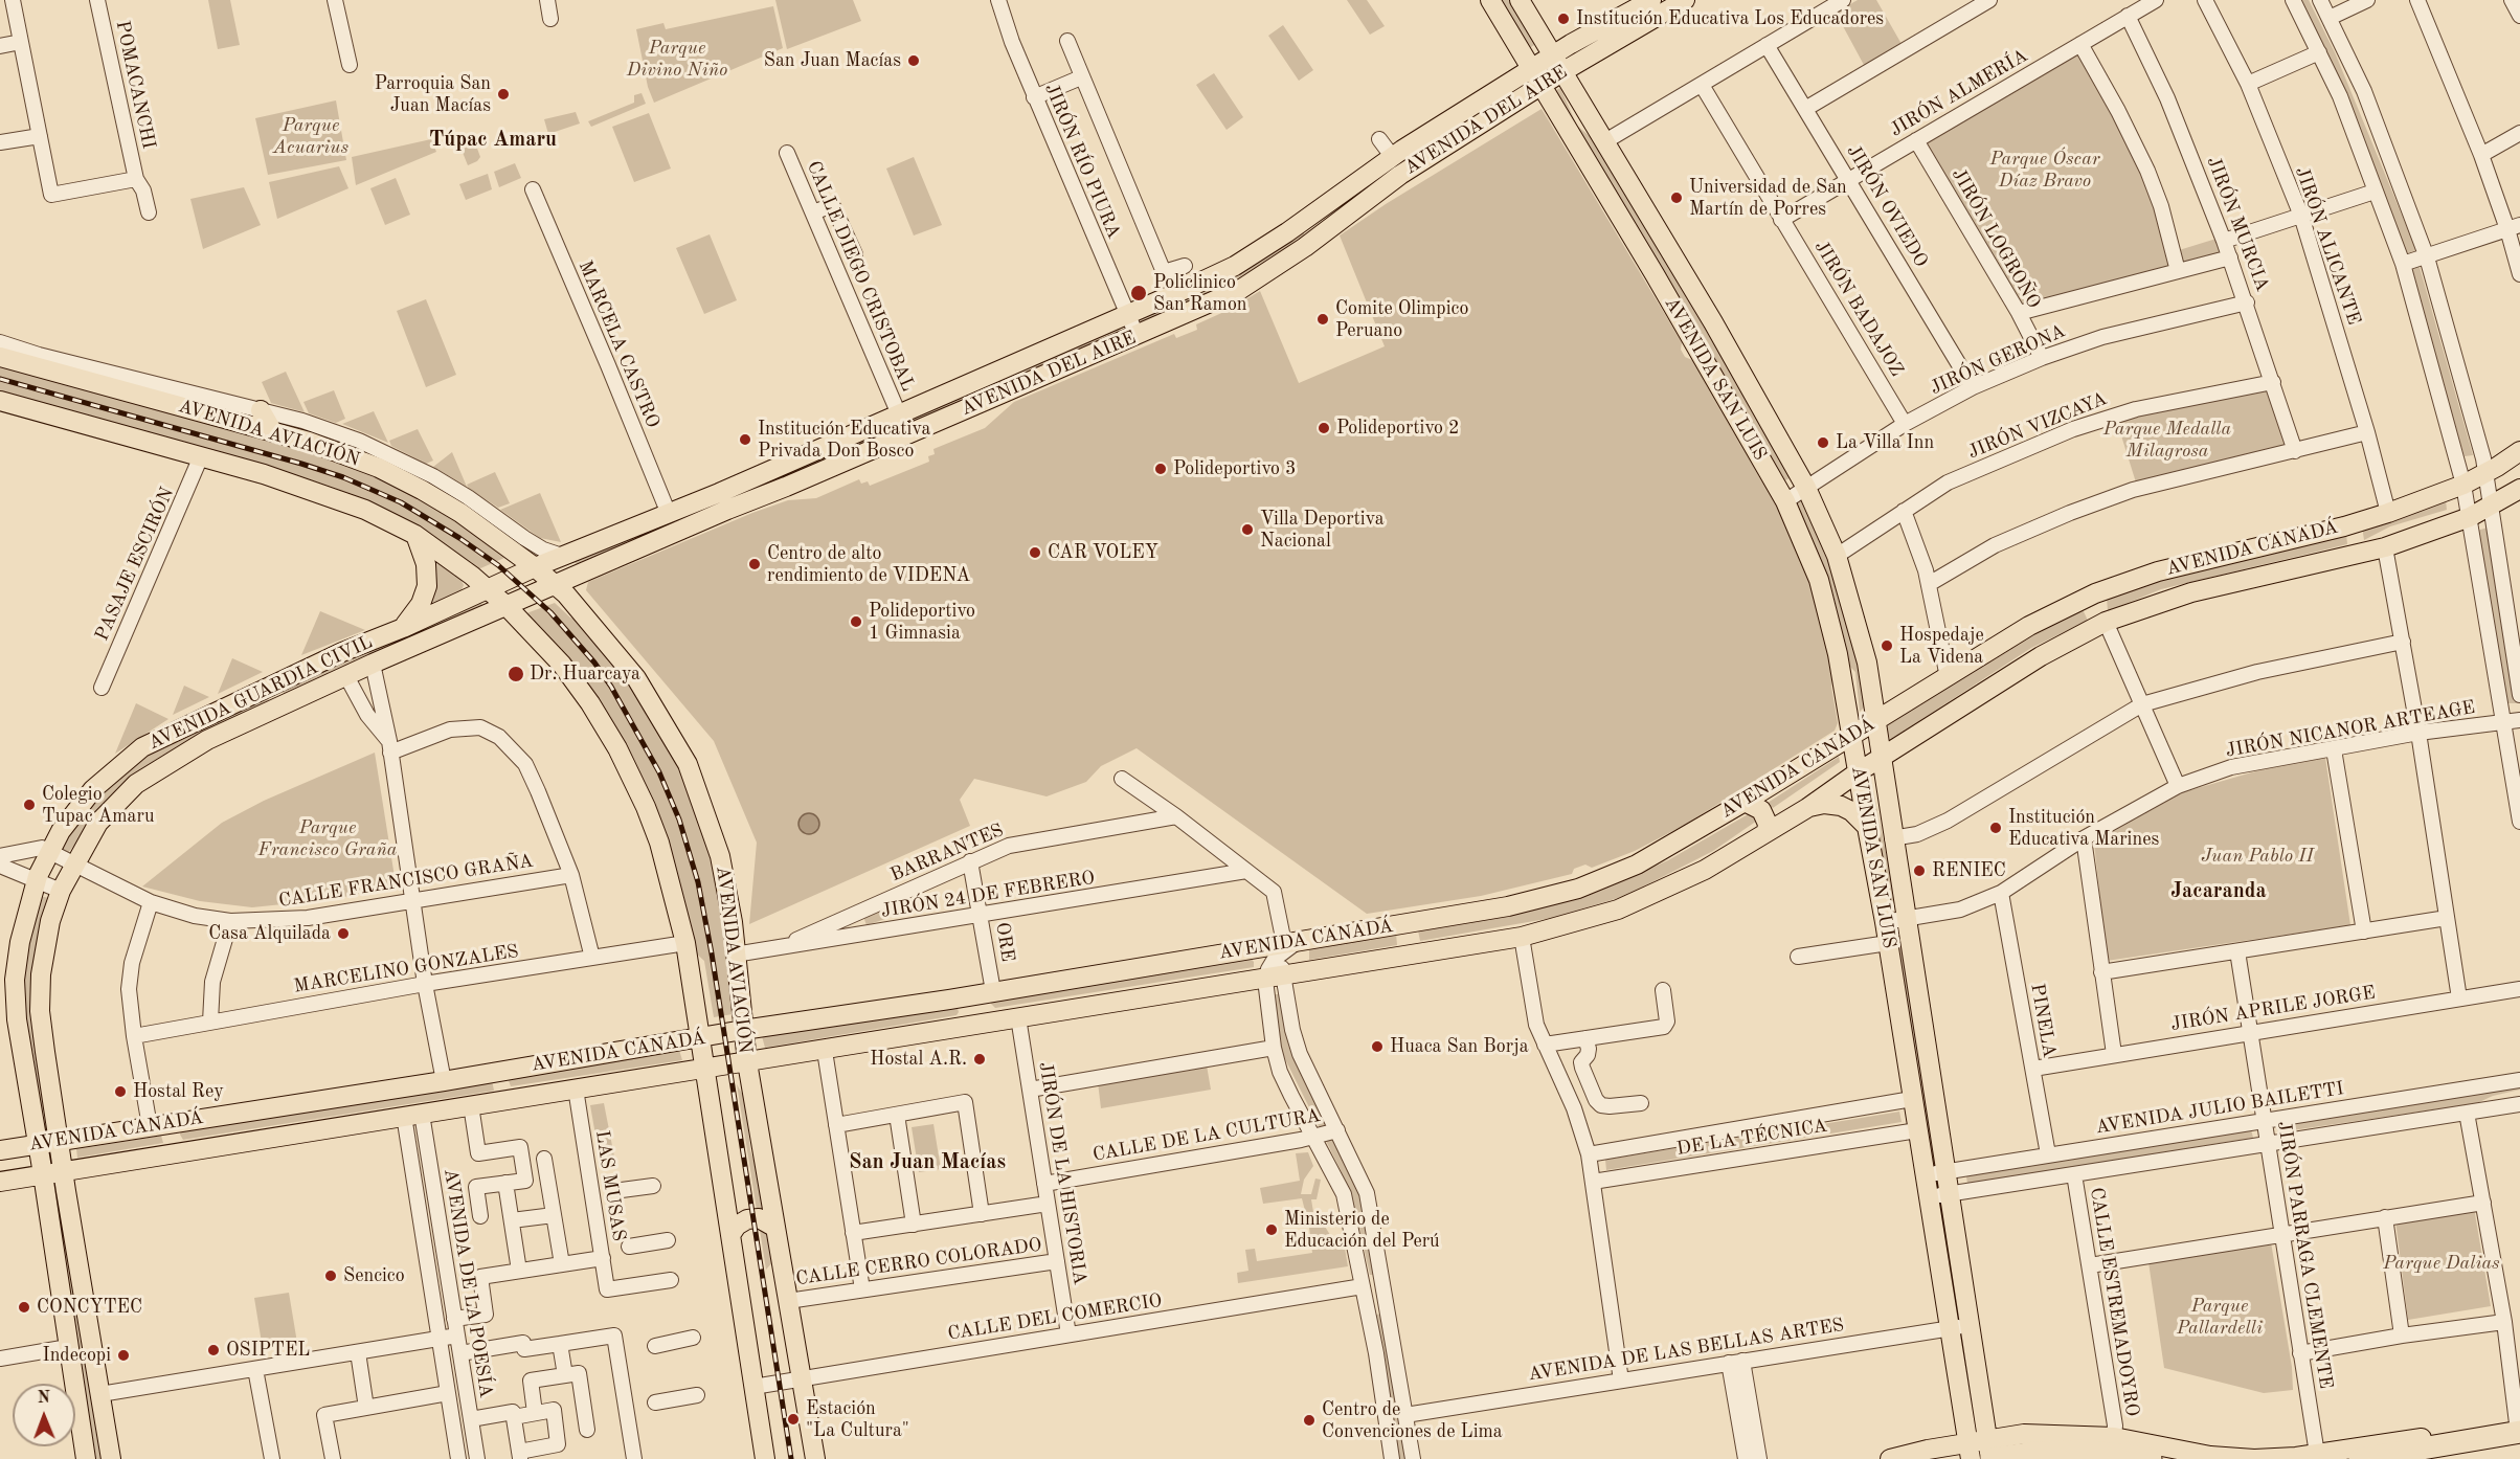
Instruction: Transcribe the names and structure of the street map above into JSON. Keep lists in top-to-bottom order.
{
  "streets": {
    "main road": [
      "AVENIDA DEL AIRE",
      "AVENIDA SAN LUIS",
      "AVENIDA AVIACIÓN",
      "AVENIDA CANADÁ",
      "AVENIDA GUARDIA CIVIL"
    ],
    "street": [
      "POMACANCHI",
      "JIRÓN ALMERÍA",
      "JIRÓN RÍO PIURA",
      "JIRÓN OVIEDO",
      "JIRÓN MURCIA",
      "JIRÓN LOGROÑO",
      "JIRÓN ALICANTE",
      "CALLE DIEGO CRISTOBAL",
      "JIRÓN BADAJOZ",
      "MARCELA CASTRO",
      "JIRÓN GERONA",
      "JIRÓN VIZCAYA",
      "PASAJE ESCIRÓN",
      "JIRÓN NICANOR ARTEAGE",
      "BARRANTES",
      "CALLE FRANCISCO GRAÑA",
      "JIRÓN 24 DE FEBRERO",
      "ORE",
      "MARCELINO GONZALES",
      "JIRÓN APRILE JORGE",
      "PINELA",
      "AVENIDA JULIO BAILETTI",
      "CALLE DE LA CULTURA",
      "DE LA TÉCNICA",
      "JIRÓN DE LA HISTORIA",
      "LAS MUSAS",
      "JIRÓN PARRAGA CLEMENTE",
      "CALLE CERRO COLORADO",
      "AVENIDA DE LA POESÍA",
      "CALLE ESTREMADOYRO",
      "CALLE DEL COMERCIO",
      "AVENIDA DE LAS BELLAS ARTES"
    ]
  },
  "crossings": [
    ["JIRÓN ALMERÍA", "JIRÓN OVIEDO"],
    ["JIRÓN ALMERÍA", "JIRÓN MURCIA"],
    ["JIRÓN ALMERÍA", "JIRÓN LOGROÑO"],
    ["JIRÓN ALMERÍA", "JIRÓN BADAJOZ"],
    ["AVENIDA DEL AIRE", "JIRÓN RÍO PIURA"],
    ["AVENIDA DEL AIRE", "CALLE DIEGO CRISTOBAL"],
    ["AVENIDA DEL AIRE", "MARCELA CASTRO"],
    ["AVENIDA DEL AIRE", "AVENIDA SAN LUIS"],
    ["AVENIDA DEL AIRE", "AVENIDA AVIACIÓN"],
    ["AVENIDA DEL AIRE", "AVENIDA GUARDIA CIVIL"],
    ["JIRÓN OVIEDO", "JIRÓN GERONA"],
    ["JIRÓN MURCIA", "JIRÓN GERONA"],
    ["JIRÓN MURCIA", "JIRÓN VIZCAYA"],
    ["JIRÓN LOGROÑO", "JIRÓN GERONA"],
    ["JIRÓN ALICANTE", "AVENIDA CANADÁ"],
    ["JIRÓN BADAJOZ", "JIRÓN GERONA"],
    ["JIRÓN GERONA", "AVENIDA SAN LUIS"],
    ["AVENIDA SAN LUIS", "JIRÓN VIZCAYA"],
    ["AVENIDA SAN LUIS", "AVENIDA CANADÁ"],
    ["AVENIDA SAN LUIS", "JIRÓN NICANOR ARTEAGE"],
    ["AVENIDA SAN LUIS", "AVENIDA JULIO BAILETTI"],
    ["AVENIDA SAN LUIS", "DE LA TÉCNICA"],
    ["AVENIDA SAN LUIS", "AVENIDA DE LAS BELLAS ARTES"],
    ["AVENIDA AVIACIÓN", "AVENIDA CANADÁ"],
    ["AVENIDA AVIACIÓN", "JIRÓN 24 DE FEBRERO"],
    ["AVENIDA AVIACIÓN", "CALLE CERRO COLORADO"],
    ["AVENIDA AVIACIÓN", "CALLE DEL COMERCIO"],
    ["AVENIDA CANADÁ", "AVENIDA GUARDIA CIVIL"],
    ["AVENIDA CANADÁ", "ORE"],
    ["AVENIDA CANADÁ", "JIRÓN DE LA HISTORIA"],
    ["AVENIDA CANADÁ", "LAS MUSAS"],
    ["AVENIDA CANADÁ", "AVENIDA DE LA POESÍA"],
    ["AVENIDA GUARDIA CIVIL", "CALLE FRANCISCO GRAÑA"],
    ["JIRÓN NICANOR ARTEAGE", "PINELA"],
    ["BARRANTES", "JIRÓN 24 DE FEBRERO"],
    ["BARRANTES", "ORE"],
    ["JIRÓN 24 DE FEBRERO", "ORE"],
    ["JIRÓN APRILE JORGE", "PINELA"],
    ["JIRÓN APRILE JORGE", "JIRÓN PARRAGA CLEMENTE"],
    ["PINELA", "AVENIDA JULIO BAILETTI"],
    ["AVENIDA JULIO BAILETTI", "JIRÓN PARRAGA CLEMENTE"],
    ["CALLE DE LA CULTURA", "JIRÓN DE LA HISTORIA"],
    ["JIRÓN DE LA HISTORIA", "CALLE CERRO COLORADO"],
    ["JIRÓN DE LA HISTORIA", "CALLE DEL COMERCIO"]
  ],
  "districts": ["Túpac Amaru", "Jacaranda", "San Juan Macías"],
  "parks": [
    "Parque Divino Niño",
    "Parque Acuarius",
    "Parque Óscar Díaz Bravo",
    "Parque Medalla Milagrosa",
    "Parque Francisco Graña",
    "Juan Pablo II",
    "Parque Dalias",
    "Parque Pallardelli"
  ],
  "places": [
    "Institución Educativa Los Educadores",
    "San Juan Macías",
    "Parroquia San Juan Macías",
    "Universidad de San Martín de Porres",
    "Policlinico San Ramon",
    "Comite Olimpico Peruano",
    "Polideportivo 2",
    "Institución Educativa Privada Don Bosco",
    "La Villa Inn",
    "Polideportivo 3",
    "Villa Deportiva Nacional",
    "CAR VOLEY",
    "Centro de alto rendimiento de VIDENA",
    "Polideportivo 1 Gimnasia",
    "Hospedaje La Videna",
    "Dr. Huarcaya",
    "Colegio Tupac Amaru",
    "Institución Educativa Marines",
    "RENIEC",
    "Casa Alquilada",
    "Huaca San Borja",
    "Hostal A.R.",
    "Hostal Rey",
    "Ministerio de Educación del Perú",
    "Sencico",
    "CONCYTEC",
    "OSIPTEL",
    "Indecopi",
    "Estación \"La Cultura\"",
    "Centro de Convenciones de Lima"
  ],
  "north": "top"
}
